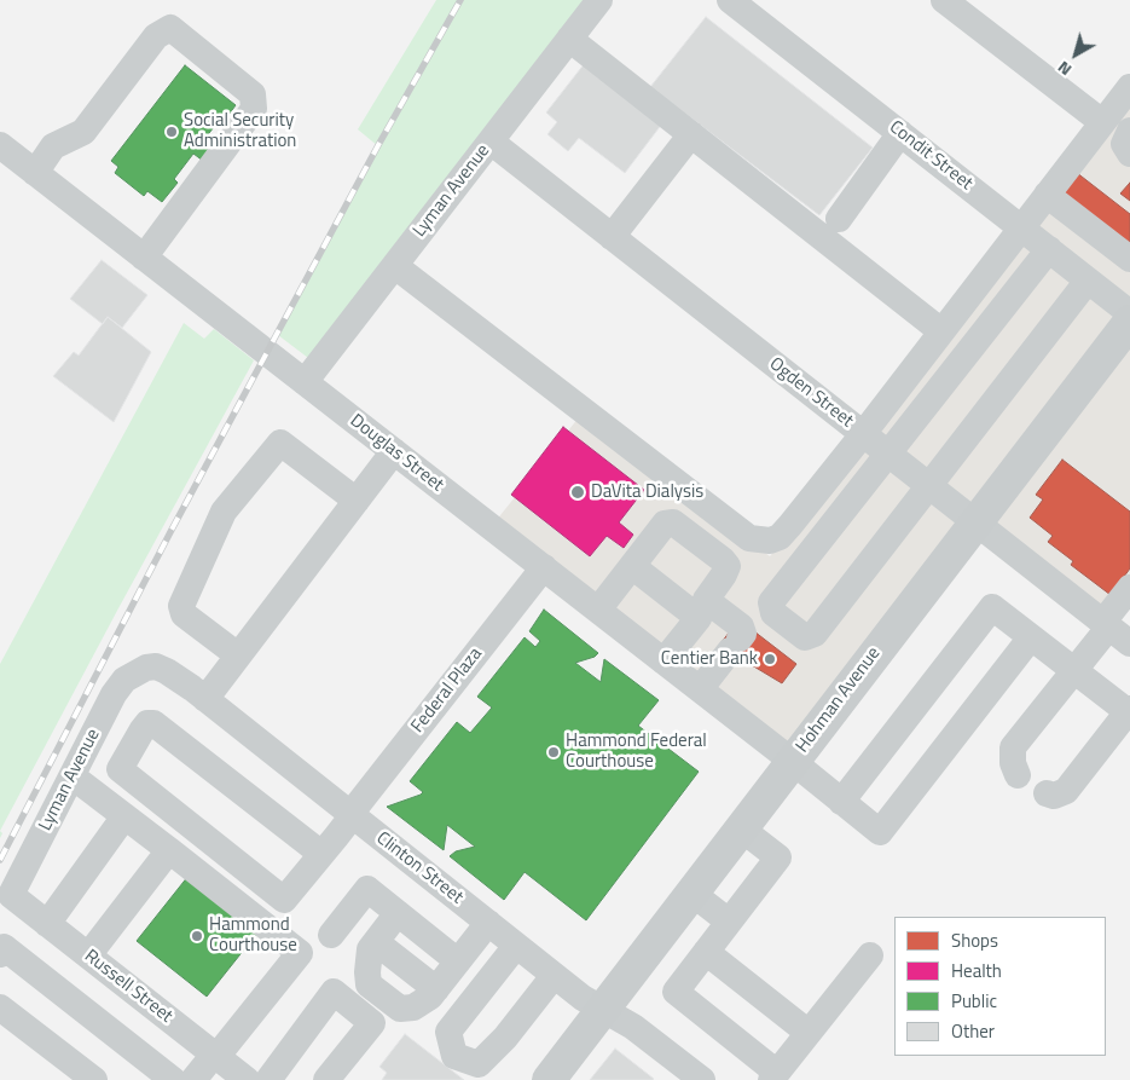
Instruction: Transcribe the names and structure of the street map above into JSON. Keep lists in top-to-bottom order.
{
  "streets": {
    "main road": ["Hohman Avenue"],
    "street": [
      "Condit Street",
      "Lyman Avenue",
      "Ogden Street",
      "Douglas Street",
      "Federal Plaza",
      "Clinton Street",
      "Russell Street"
    ]
  },
  "crossings": [
    ["Lyman Avenue", "Ogden Street"],
    ["Lyman Avenue", "Douglas Street"],
    ["Lyman Avenue", "Clinton Street"],
    ["Lyman Avenue", "Russell Street"],
    ["Ogden Street", "Hohman Avenue"],
    ["Douglas Street", "Federal Plaza"],
    ["Douglas Street", "Hohman Avenue"],
    ["Federal Plaza", "Clinton Street"],
    ["Hohman Avenue", "Clinton Street"]
  ],
  "places": [
    "Social Security Administration",
    "DaVita Dialysis",
    "Centier Bank",
    "Hammond Federal Courthouse",
    "Hammond Courthouse"
  ],
  "legend": [
    "Shops",
    "Health",
    "Public",
    "Other"
  ],
  "north": "bottom left"
}
